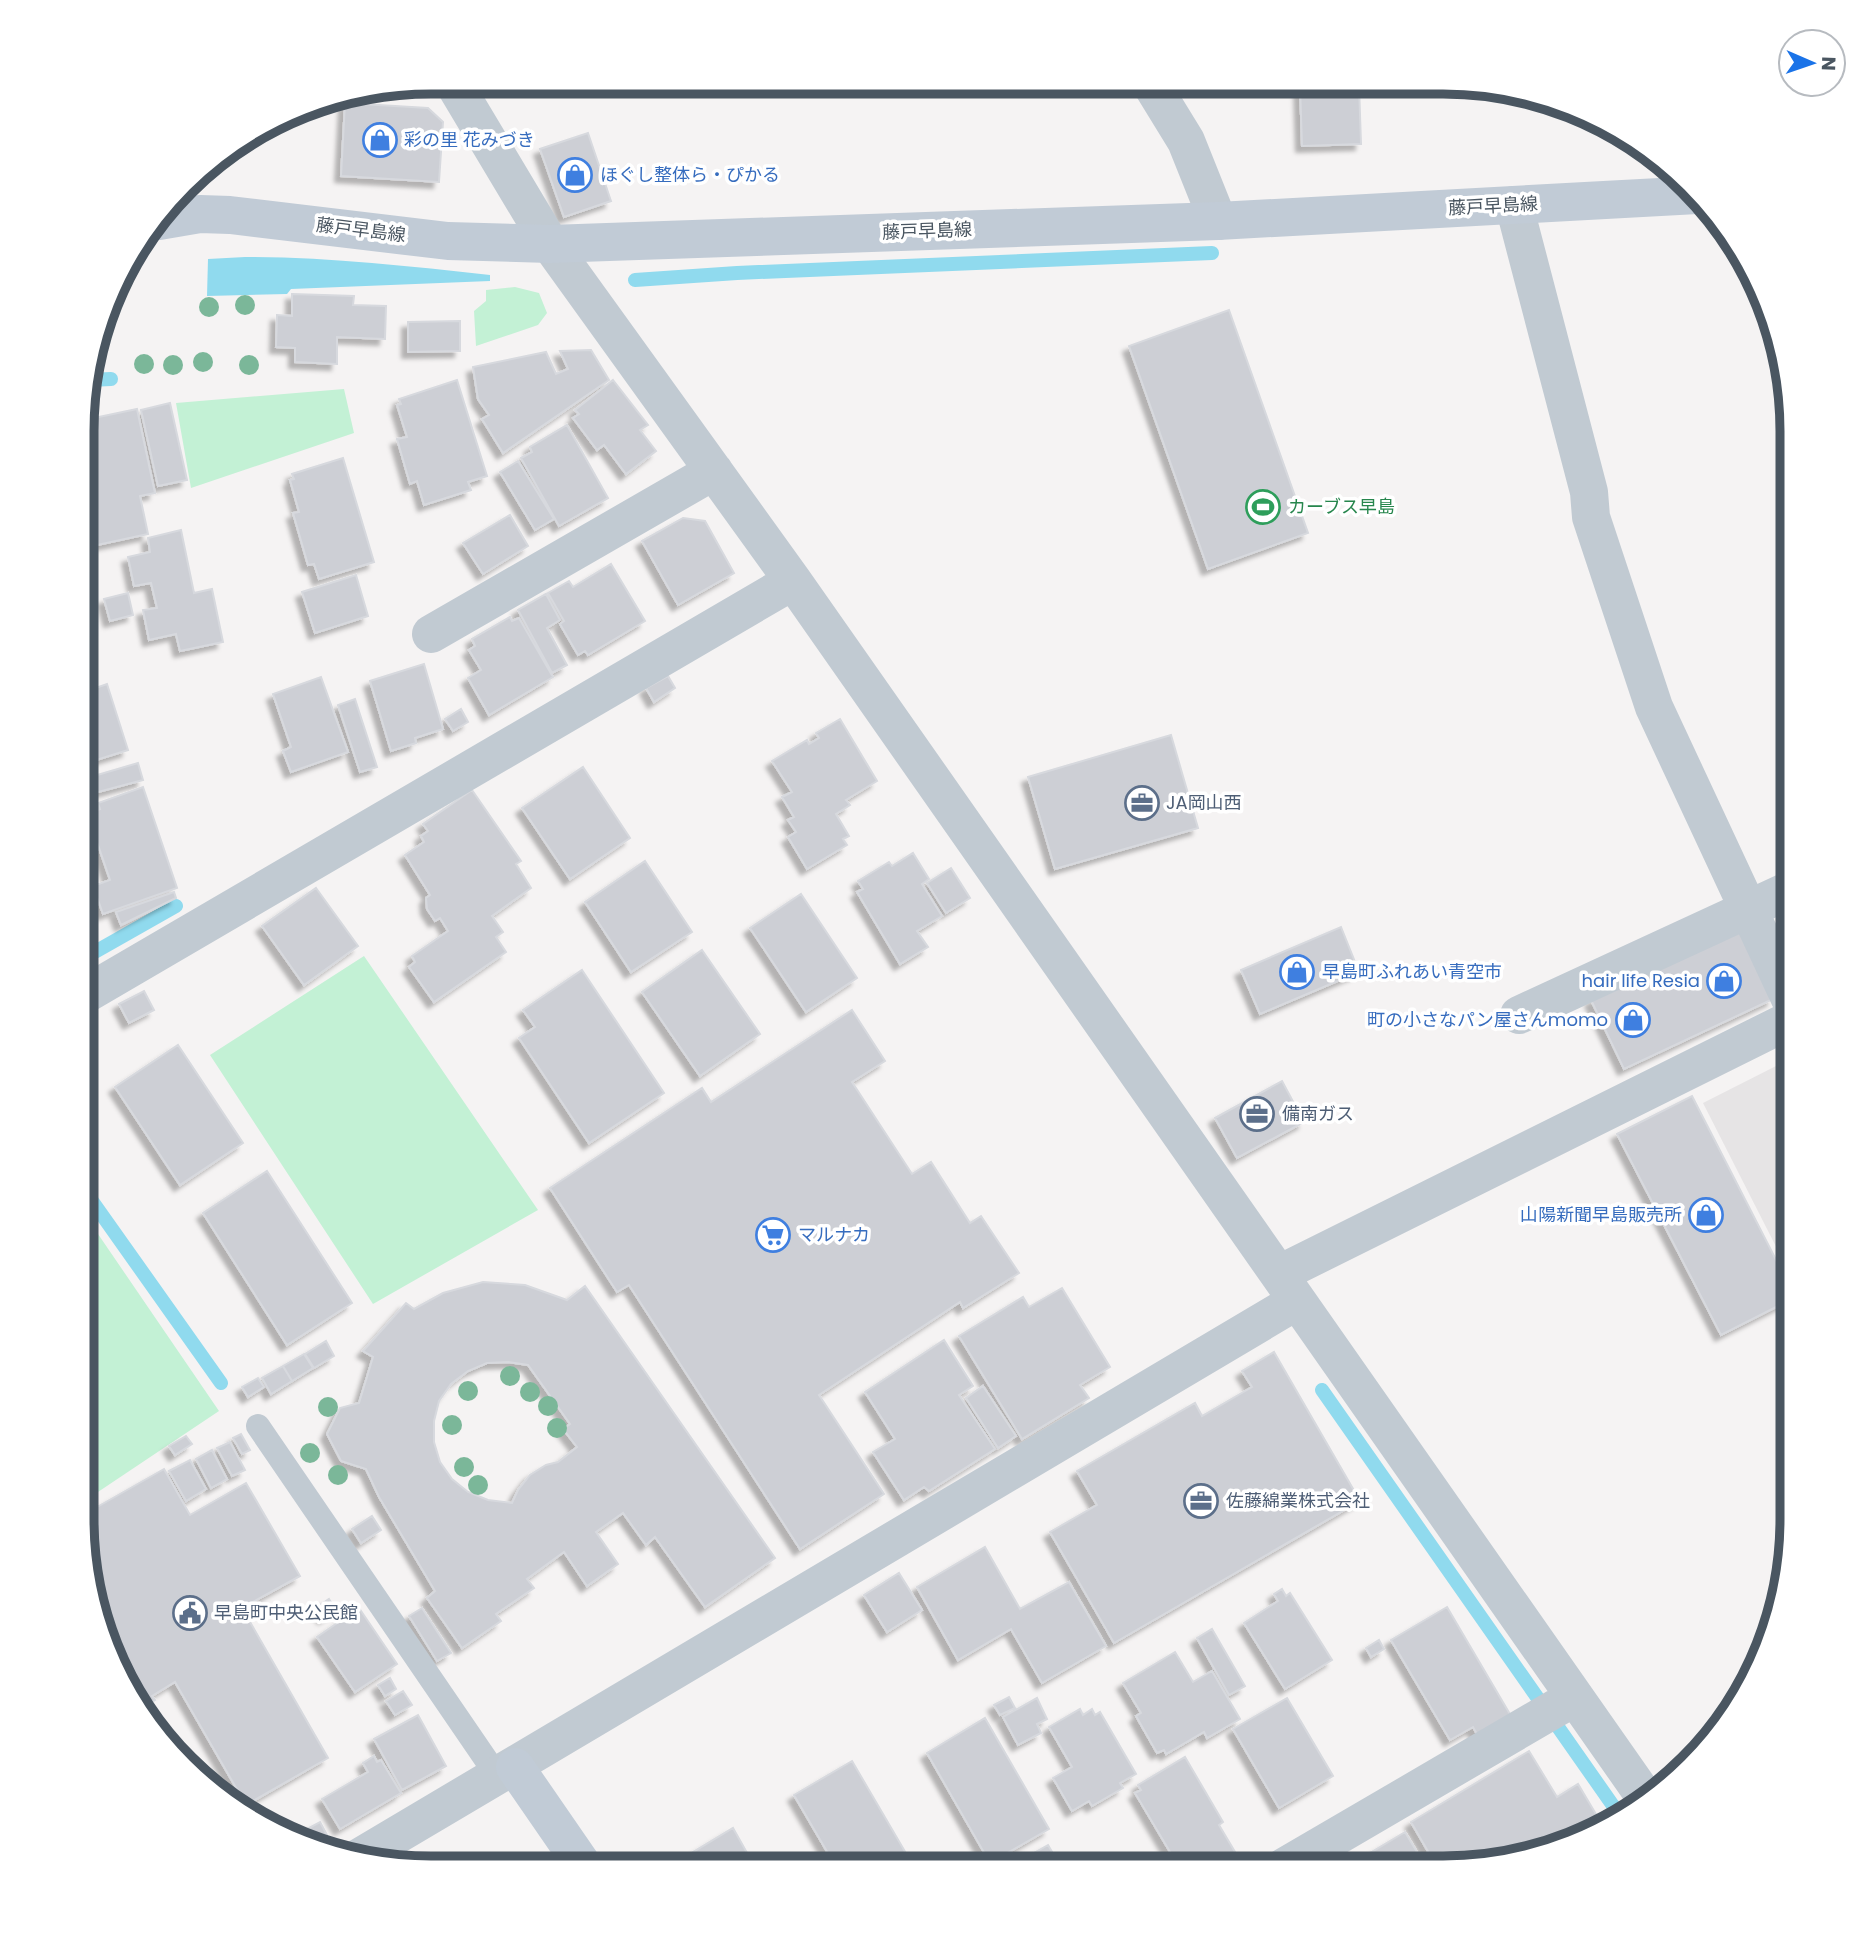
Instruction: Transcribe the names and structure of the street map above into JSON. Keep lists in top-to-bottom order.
{
  "streets": {
    "main road": ["藤戸早島線"]
  },
  "places": {
    "shop": [
      "彩の里 花みづき",
      "ほぐし整体ら・ぴかる",
      "早島町ふれあい青空市",
      "hair life Resia",
      "町の小さなパン屋さんmomo",
      "山陽新聞早島販売所"
    ],
    "sports": ["カーブス早島"],
    "office": ["JA岡山西", "備南ガス", "佐藤綿業株式会社"],
    "supermarket": ["マルナカ"],
    "public building": ["早島町中央公民館"]
  },
  "north": "right"
}
